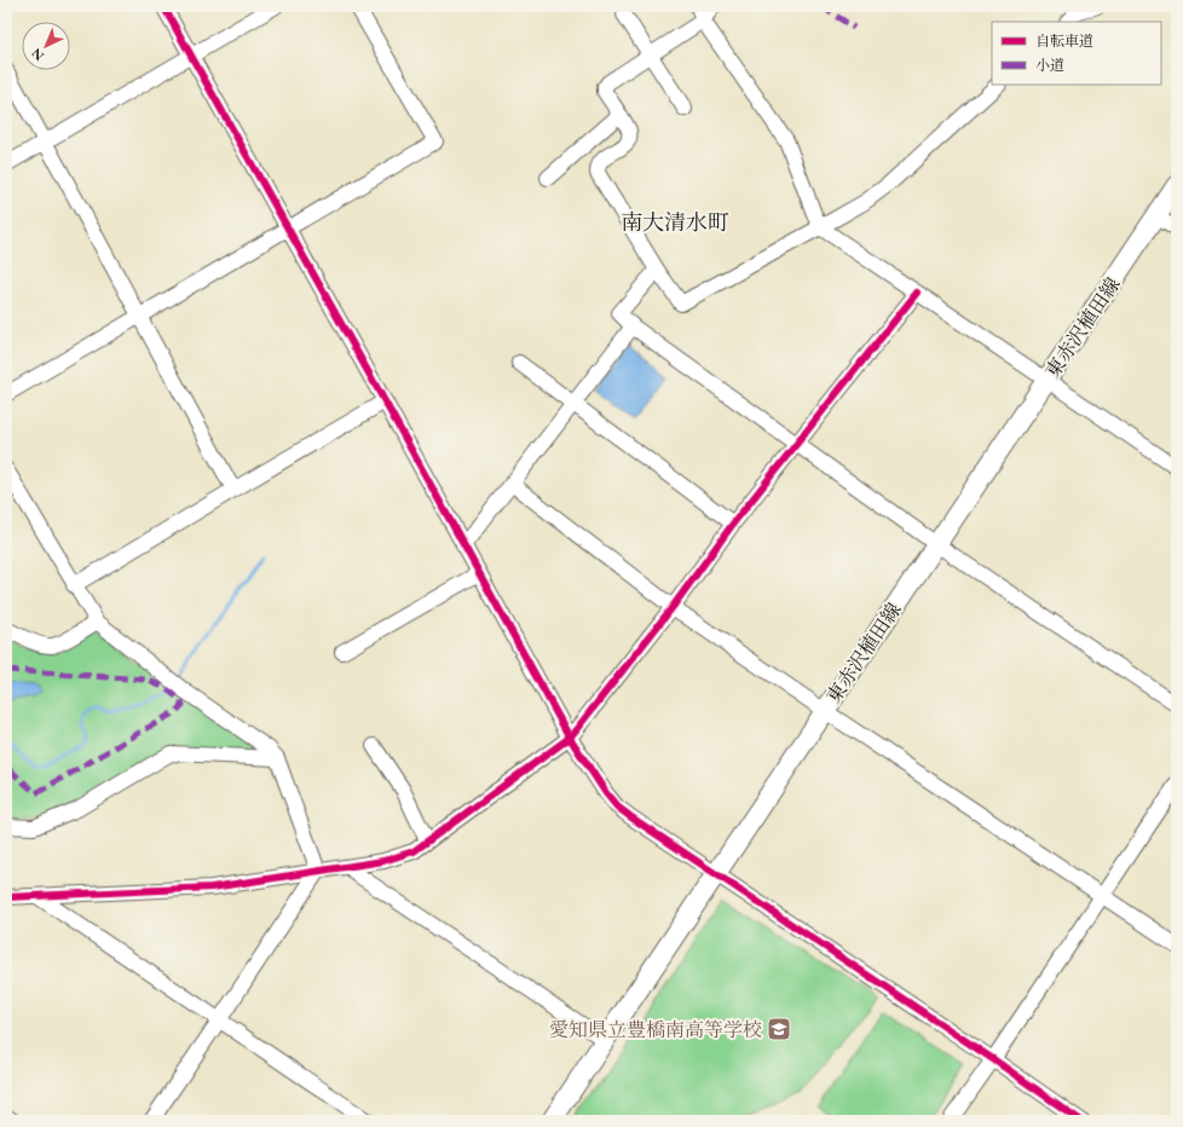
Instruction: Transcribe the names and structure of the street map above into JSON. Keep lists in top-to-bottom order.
{
  "streets": {
    "main road": ["東赤沢植田線"]
  },
  "districts": ["南大清水町"],
  "places": {
    "school or university": ["愛知県立豊橋南高等学校"]
  },
  "legend": ["自転車道", "小道"],
  "north": "bottom left"
}
